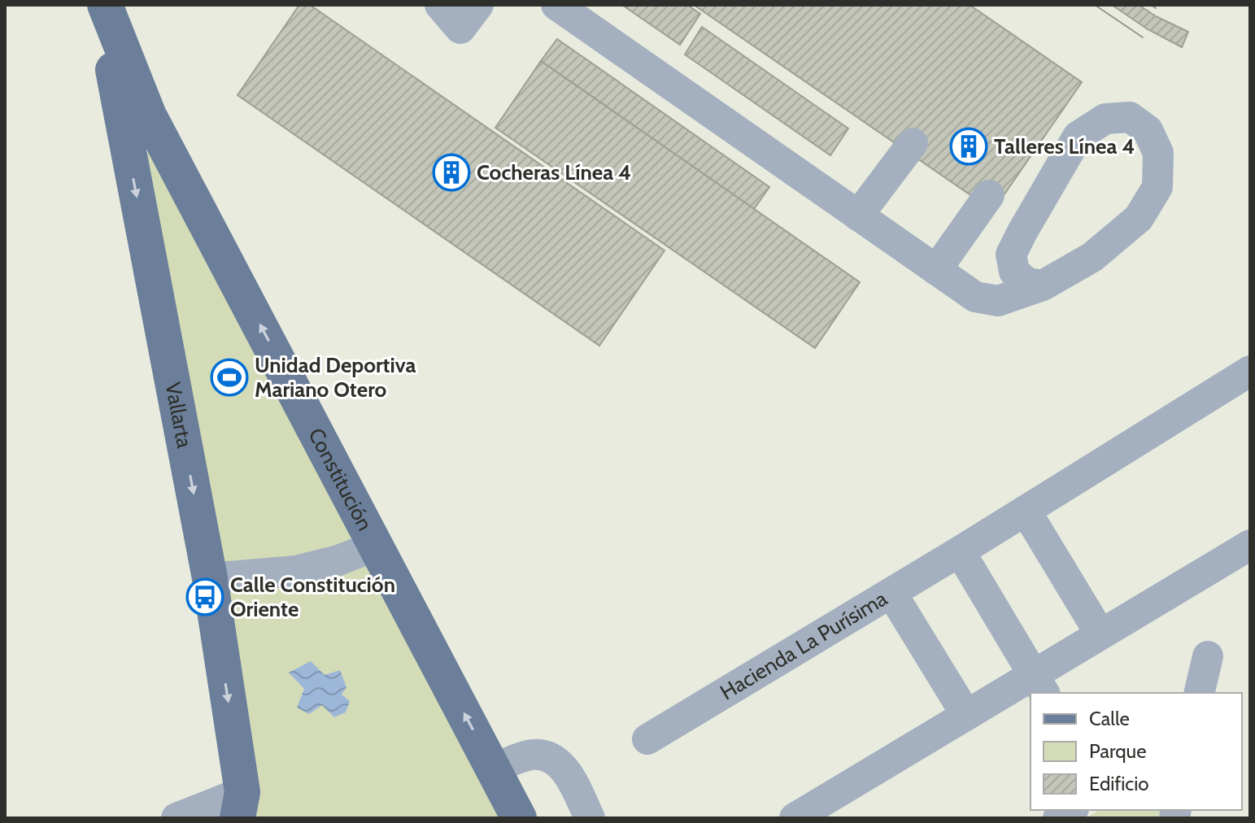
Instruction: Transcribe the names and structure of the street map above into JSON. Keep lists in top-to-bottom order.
{
  "streets": {
    "main road": ["Vallarta", "Constitución"],
    "street": ["Hacienda La Purísima"]
  },
  "crossings": [
    ["Vallarta", "Constitución"]
  ],
  "one_way": ["Vallarta", "Constitución"],
  "places": {
    "building": ["Talleres Línea 4", "Cocheras Línea 4"],
    "sports": ["Unidad Deportiva Mariano Otero"],
    "bus stop": ["Calle Constitución Oriente"]
  },
  "legend": ["Calle", "Parque", "Edificio"]
}
